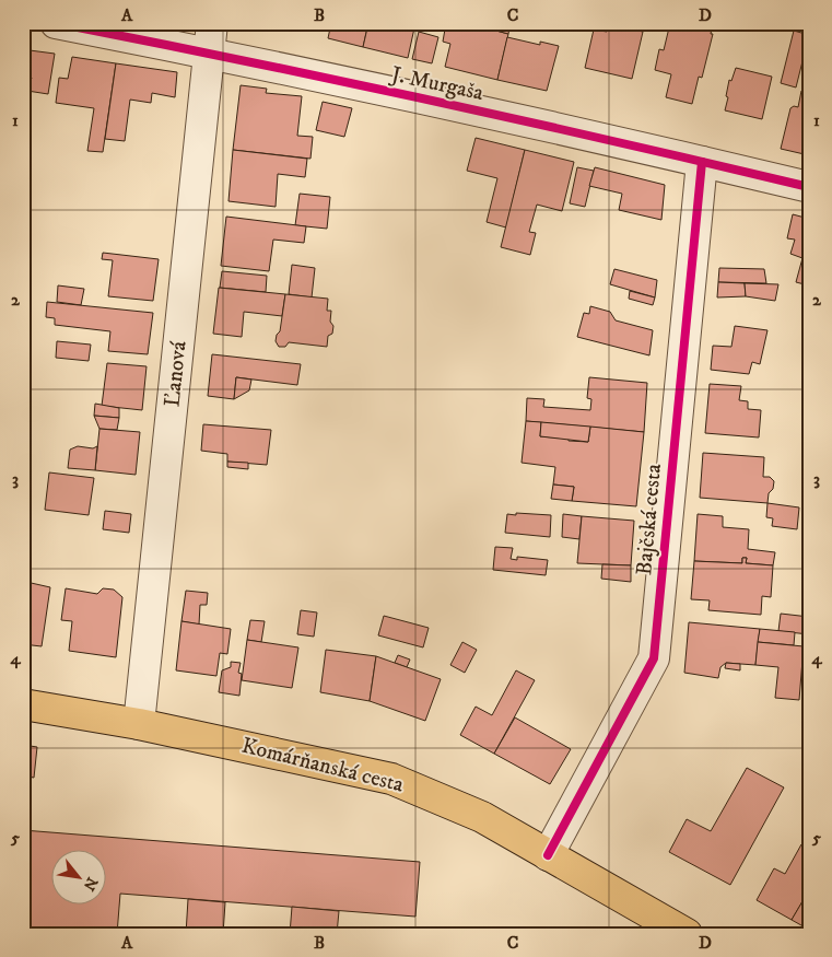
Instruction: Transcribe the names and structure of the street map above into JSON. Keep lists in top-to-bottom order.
{
  "streets": {
    "main road": ["Komárňanská cesta"],
    "street": ["J. Murgaša", "Ľanová", "Bajčská cesta"]
  },
  "crossings": [
    ["J. Murgaša", "Ľanová"],
    ["J. Murgaša", "Bajčská cesta"],
    ["Ľanová", "Komárňanská cesta"],
    ["Bajčská cesta", "Komárňanská cesta"]
  ],
  "north": "bottom right",
  "grid": {
    "columns": [
      "A",
      "B",
      "C",
      "D"
    ],
    "rows": [
      "1",
      "2",
      "3",
      "4",
      "5"
    ]
  }
}
